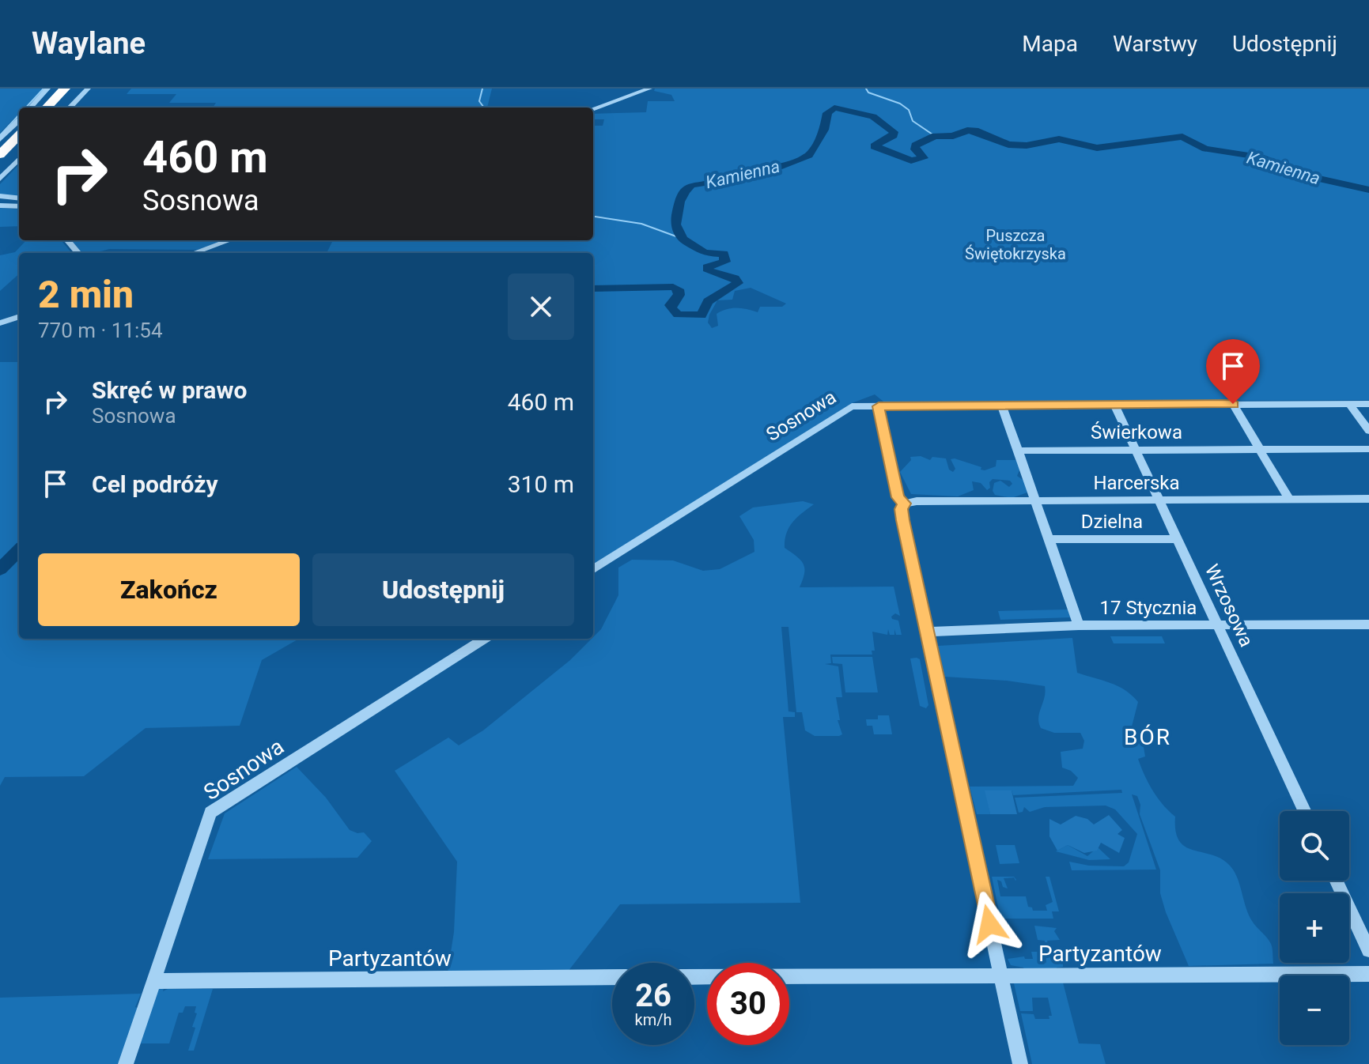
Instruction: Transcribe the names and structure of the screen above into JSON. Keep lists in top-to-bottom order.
{
  "streets": {
    "street": [
      "Sosnowa",
      "Świerkowa",
      "Harcerska",
      "Dzielna",
      "Wrzosowa",
      "17 Stycznia",
      "Partyzantów"
    ]
  },
  "crossings": [
    ["Sosnowa", "Wrzosowa"],
    ["Sosnowa", "Partyzantów"],
    ["Świerkowa", "Wrzosowa"],
    ["Harcerska", "Wrzosowa"],
    ["Dzielna", "Wrzosowa"],
    ["Wrzosowa", "17 Stycznia"]
  ],
  "districts": ["BÓR"],
  "water": ["Kamienna"],
  "parks": ["Puszcza Świętokrzyska"],
  "page": {
    "header": "Waylane",
    "nav": ["Mapa", "Warstwy", "Udostępnij"],
    "turn": ["460 m", "Sosnowa"],
    "heading": ["2 min", "770 m · 11:54"],
    "list": [
      {
        "name": "Skręć w prawo",
        "note": "Sosnowa",
        "value": "460 m"
      },
      {
        "name": "Cel podróży",
        "value": "310 m"
      }
    ],
    "buttons": ["Zakończ", "Udostępnij"],
    "map_buttons": ["+", "−"],
    "speed": "26 km/h",
    "limit": "30"
  }
}
